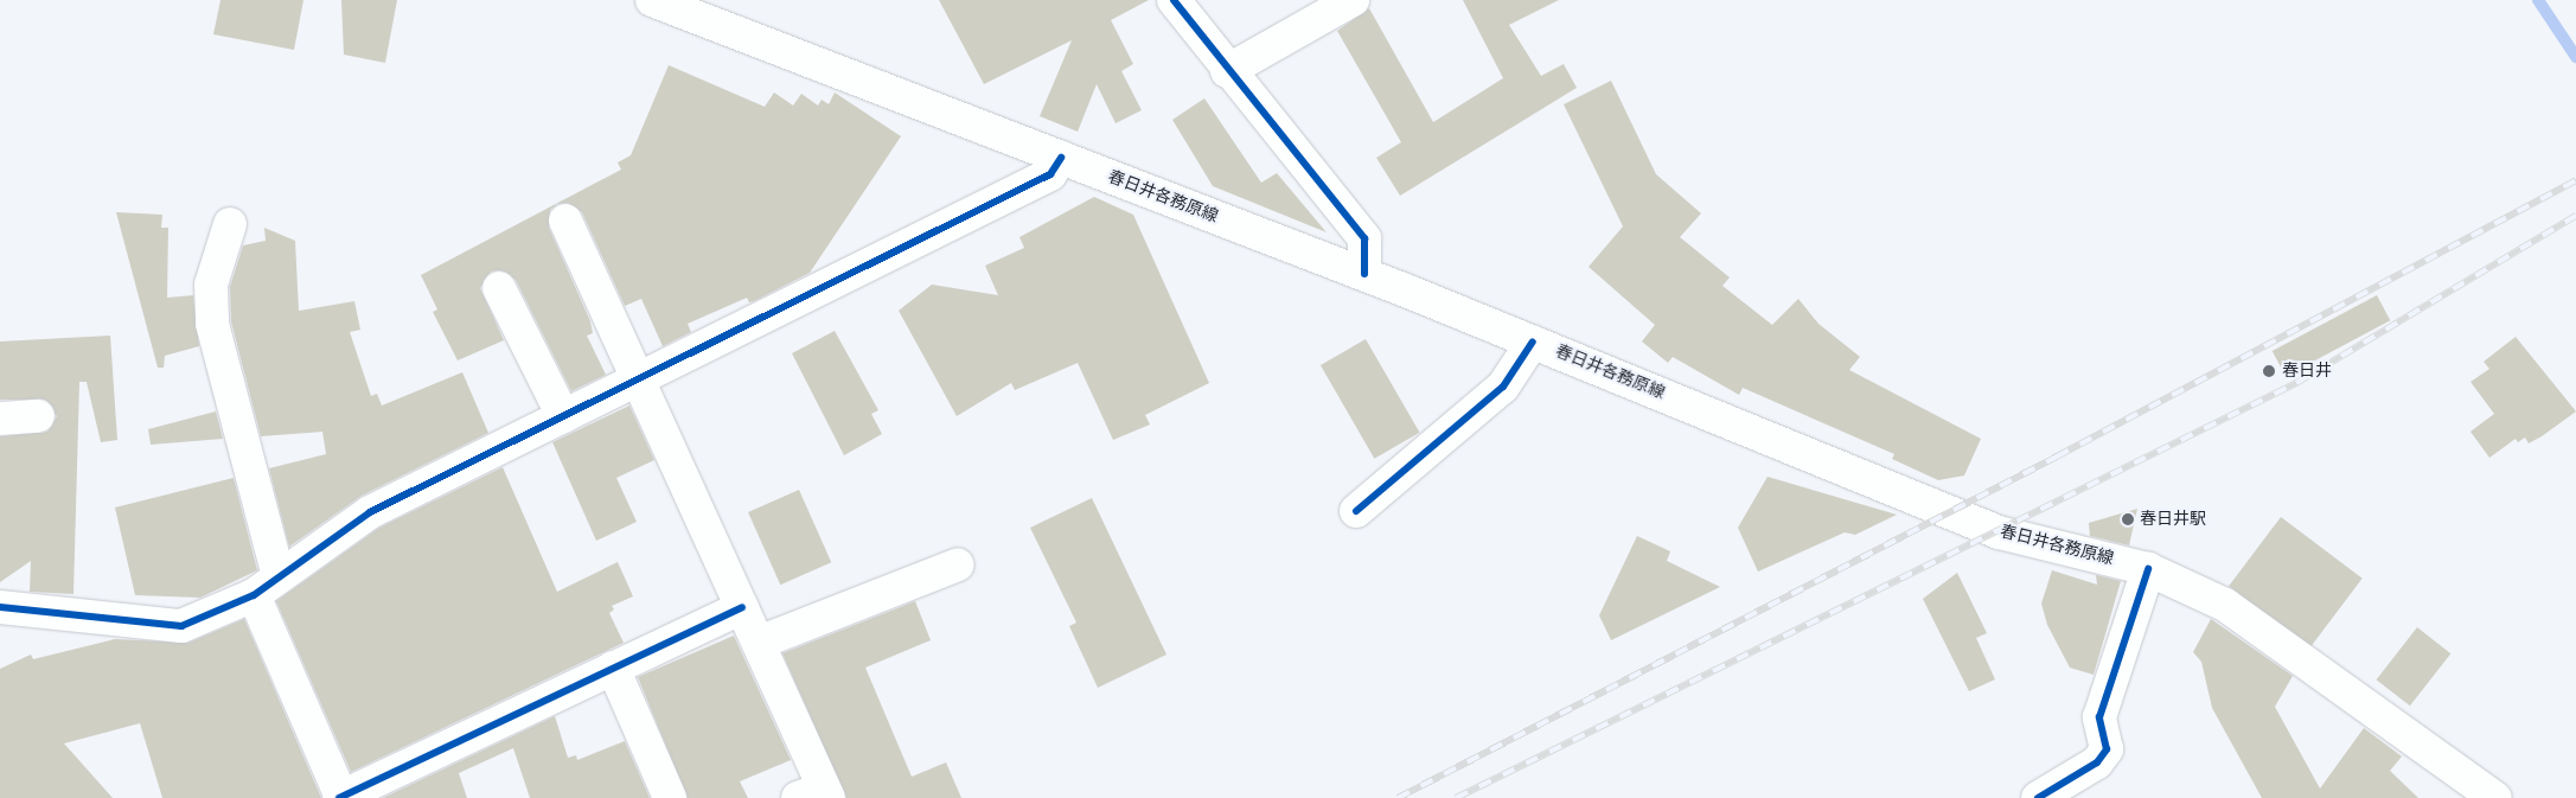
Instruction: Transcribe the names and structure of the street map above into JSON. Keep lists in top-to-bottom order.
{
  "streets": {
    "street": ["春日井各務原線"]
  },
  "places": ["春日井", "春日井駅"]
}
